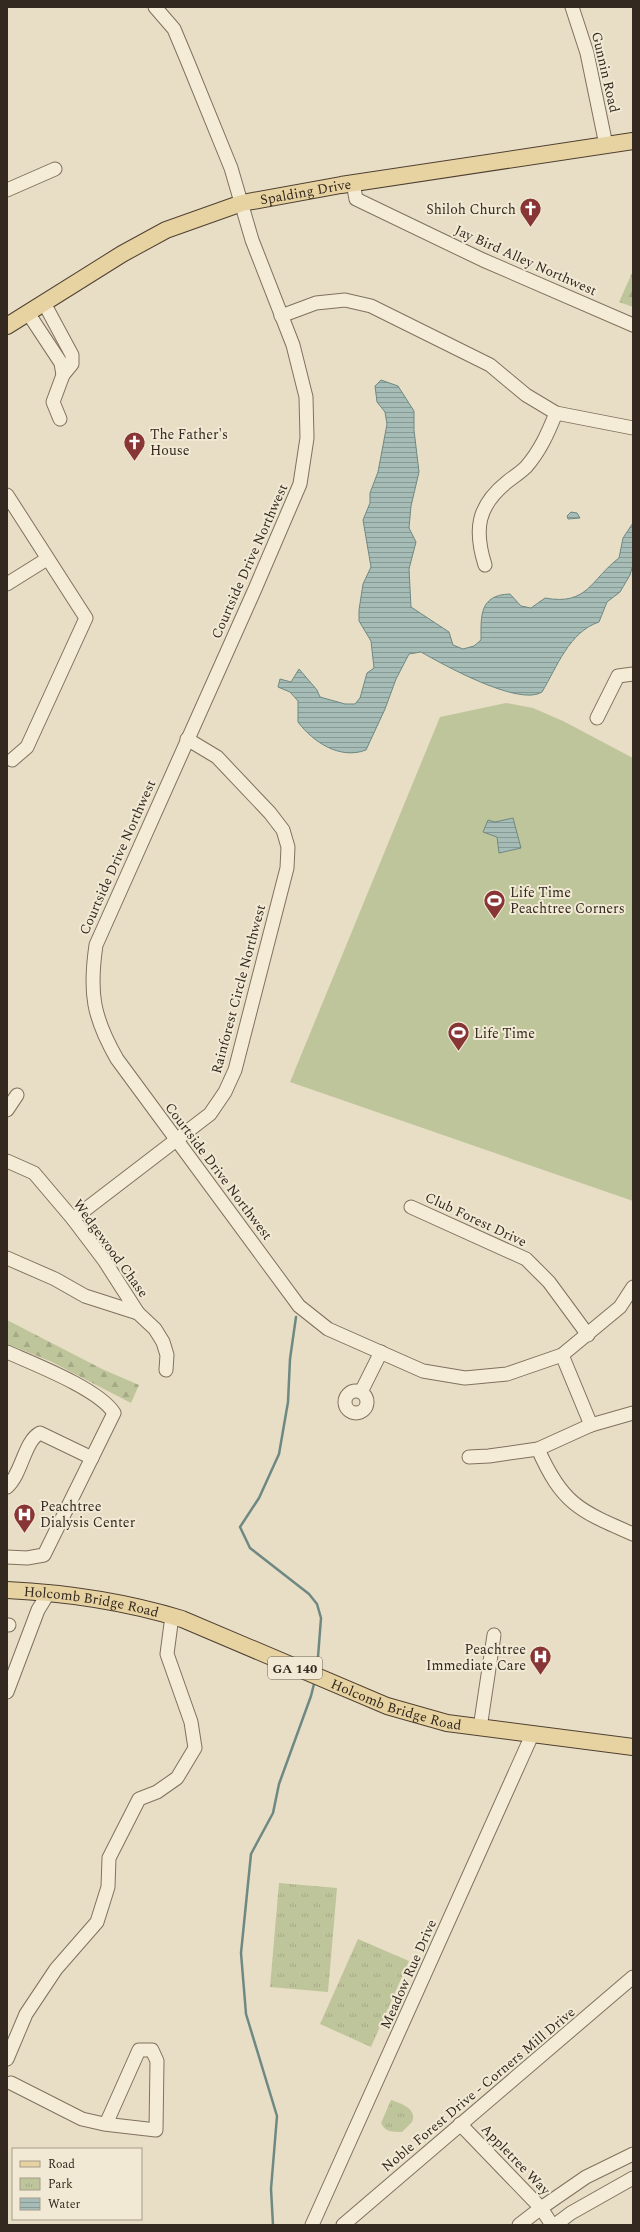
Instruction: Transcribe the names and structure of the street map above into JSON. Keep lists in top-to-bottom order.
{
  "streets": {
    "main road": ["Spalding Drive", "Holcomb Bridge Road", "GA 140"],
    "street": [
      "Gunnin Road",
      "Jay Bird Alley Northwest",
      "Courtside Drive Northwest",
      "Rainforest Circle Northwest",
      "Club Forest Drive",
      "Wedgewood Chase",
      "Meadow Rue Drive",
      "Noble Forest Drive - Corners Mill Drive",
      "Appletree Way"
    ]
  },
  "crossings": [
    ["Gunnin Road", "Spalding Drive"],
    ["Spalding Drive", "Jay Bird Alley Northwest"],
    ["Spalding Drive", "Courtside Drive Northwest"],
    ["Courtside Drive Northwest", "Rainforest Circle Northwest"],
    ["Courtside Drive Northwest", "Club Forest Drive"],
    ["Rainforest Circle Northwest", "Wedgewood Chase"],
    ["Holcomb Bridge Road", "Meadow Rue Drive"],
    ["Noble Forest Drive - Corners Mill Drive", "Appletree Way"]
  ],
  "places": {
    "church": ["Shiloh Church", "The Father's House"],
    "sports": ["Life Time Peachtree Corners", "Life Time"],
    "hospital": ["Peachtree Dialysis Center", "Peachtree Immediate Care"]
  },
  "legend": ["Road", "Park", "Water"]
}
